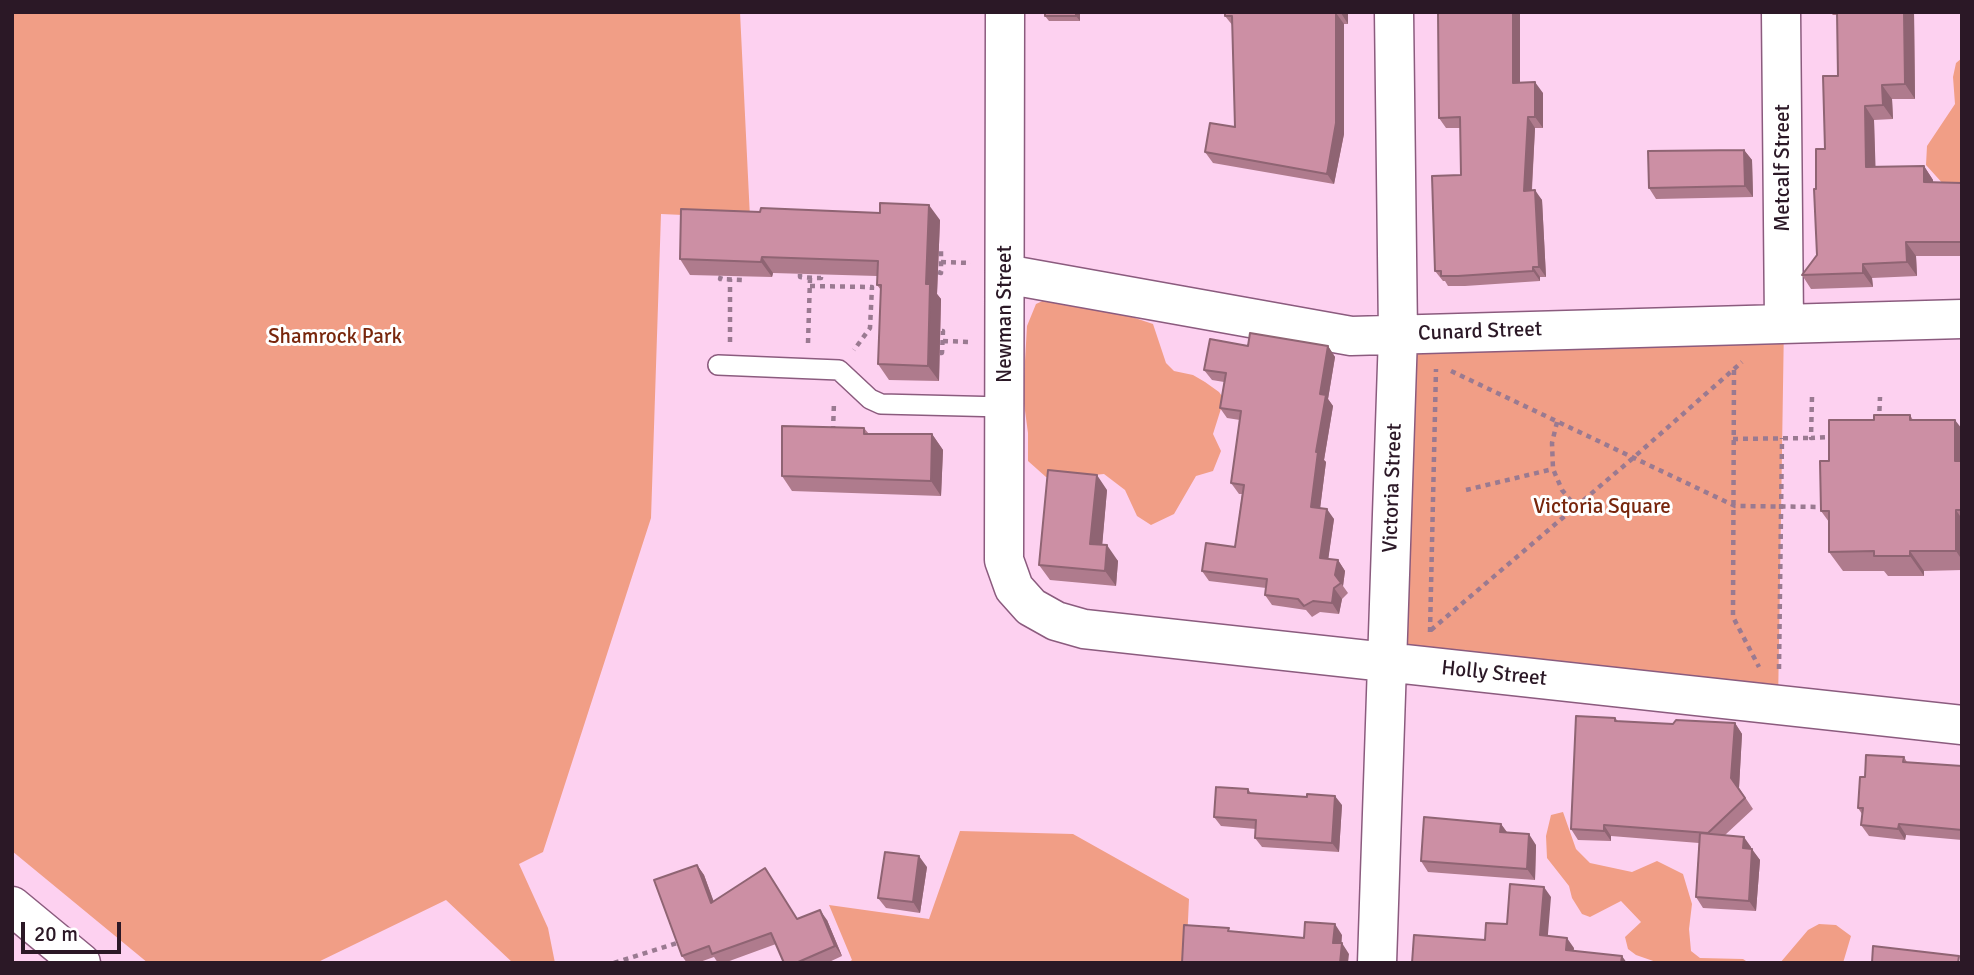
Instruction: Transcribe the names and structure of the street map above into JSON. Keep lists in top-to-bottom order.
{
  "streets": {
    "street": [
      "Metcalf Street",
      "Newman Street",
      "Cunard Street",
      "Victoria Street",
      "Holly Street"
    ]
  },
  "crossings": [
    ["Metcalf Street", "Cunard Street"],
    ["Newman Street", "Cunard Street"],
    ["Newman Street", "Holly Street"],
    ["Cunard Street", "Victoria Street"],
    ["Victoria Street", "Holly Street"]
  ],
  "parks": ["Shamrock Park", "Victoria Square"],
  "scale_bar": "20 m"
}
